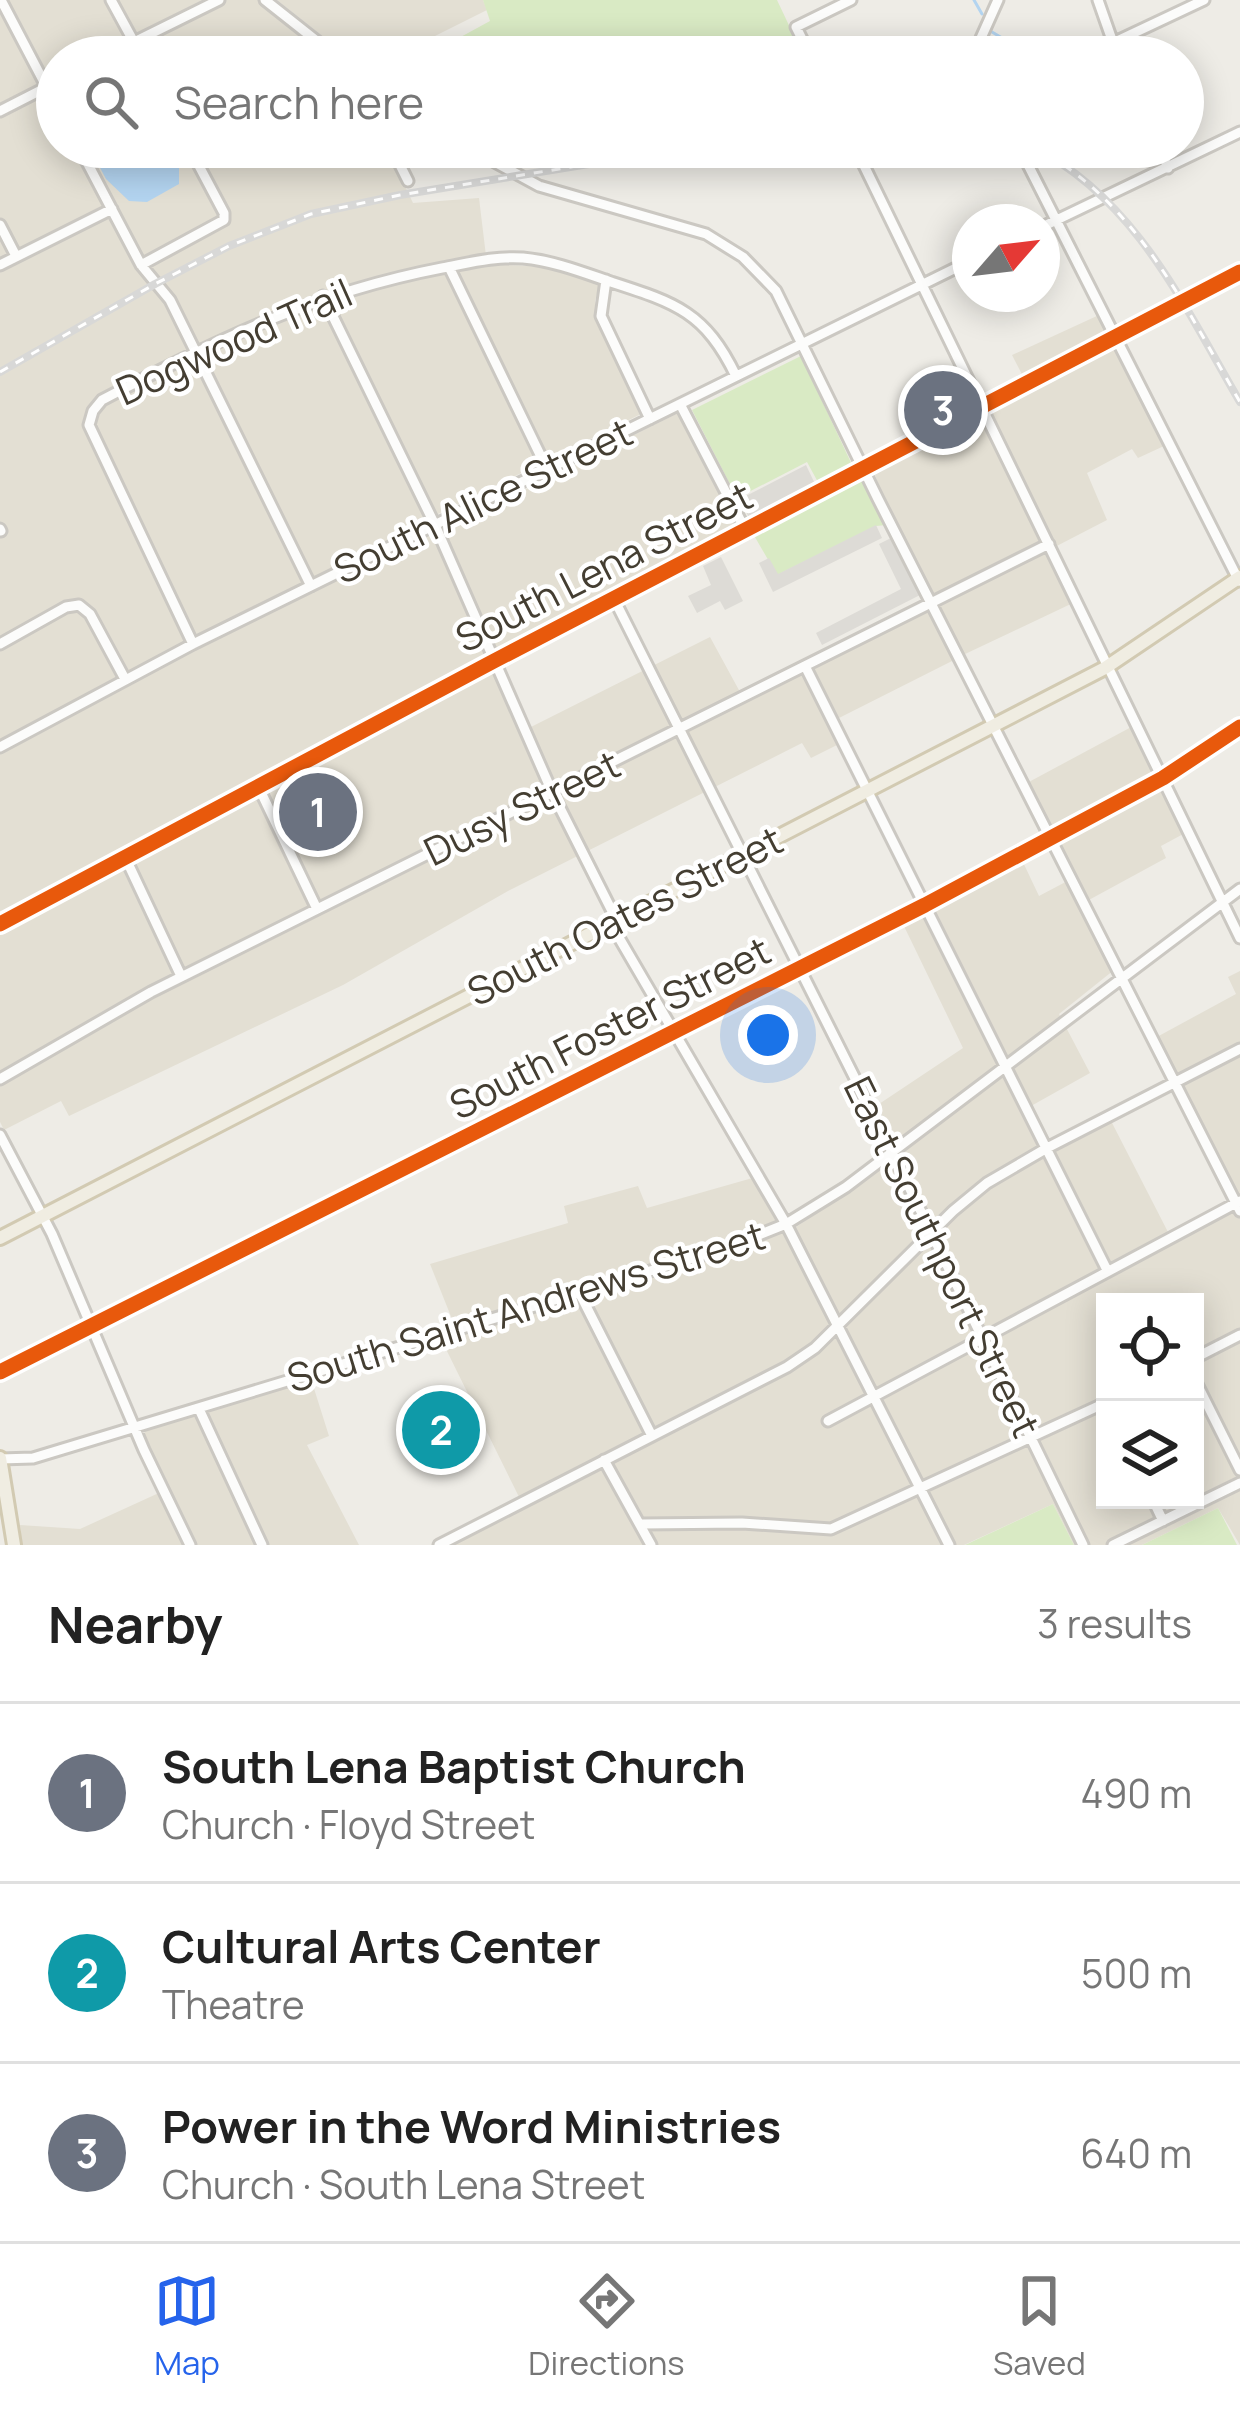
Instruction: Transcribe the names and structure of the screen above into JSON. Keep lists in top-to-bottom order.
{
  "streets": {
    "main road": ["South Oates Street"],
    "street": [
      "Dogwood Trail",
      "South Alice Street",
      "South Lena Street",
      "Dusy Street",
      "South Foster Street",
      "East Southport Street",
      "South Saint Andrews Street"
    ]
  },
  "crossings": [
    ["Dogwood Trail", "South Alice Street"],
    ["South Lena Street", "East Southport Street"],
    ["Dusy Street", "East Southport Street"],
    ["South Oates Street", "East Southport Street"],
    ["South Foster Street", "East Southport Street"],
    ["East Southport Street", "South Saint Andrews Street"]
  ],
  "north": "top right",
  "page": {
    "search": "Search here",
    "pins": ["3", "1", "2"],
    "heading": ["Nearby", "3 results"],
    "list": [
      {
        "mark": "1",
        "name": "South Lena Baptist Church",
        "note": "Church · Floyd Street",
        "value": "490 m"
      },
      {
        "mark": "2",
        "name": "Cultural Arts Center",
        "note": "Theatre",
        "value": "500 m"
      },
      {
        "mark": "3",
        "name": "Power in the Word Ministries",
        "note": "Church · South Lena Street",
        "value": "640 m"
      }
    ],
    "nav": ["Map", "Directions", "Saved"]
  }
}
